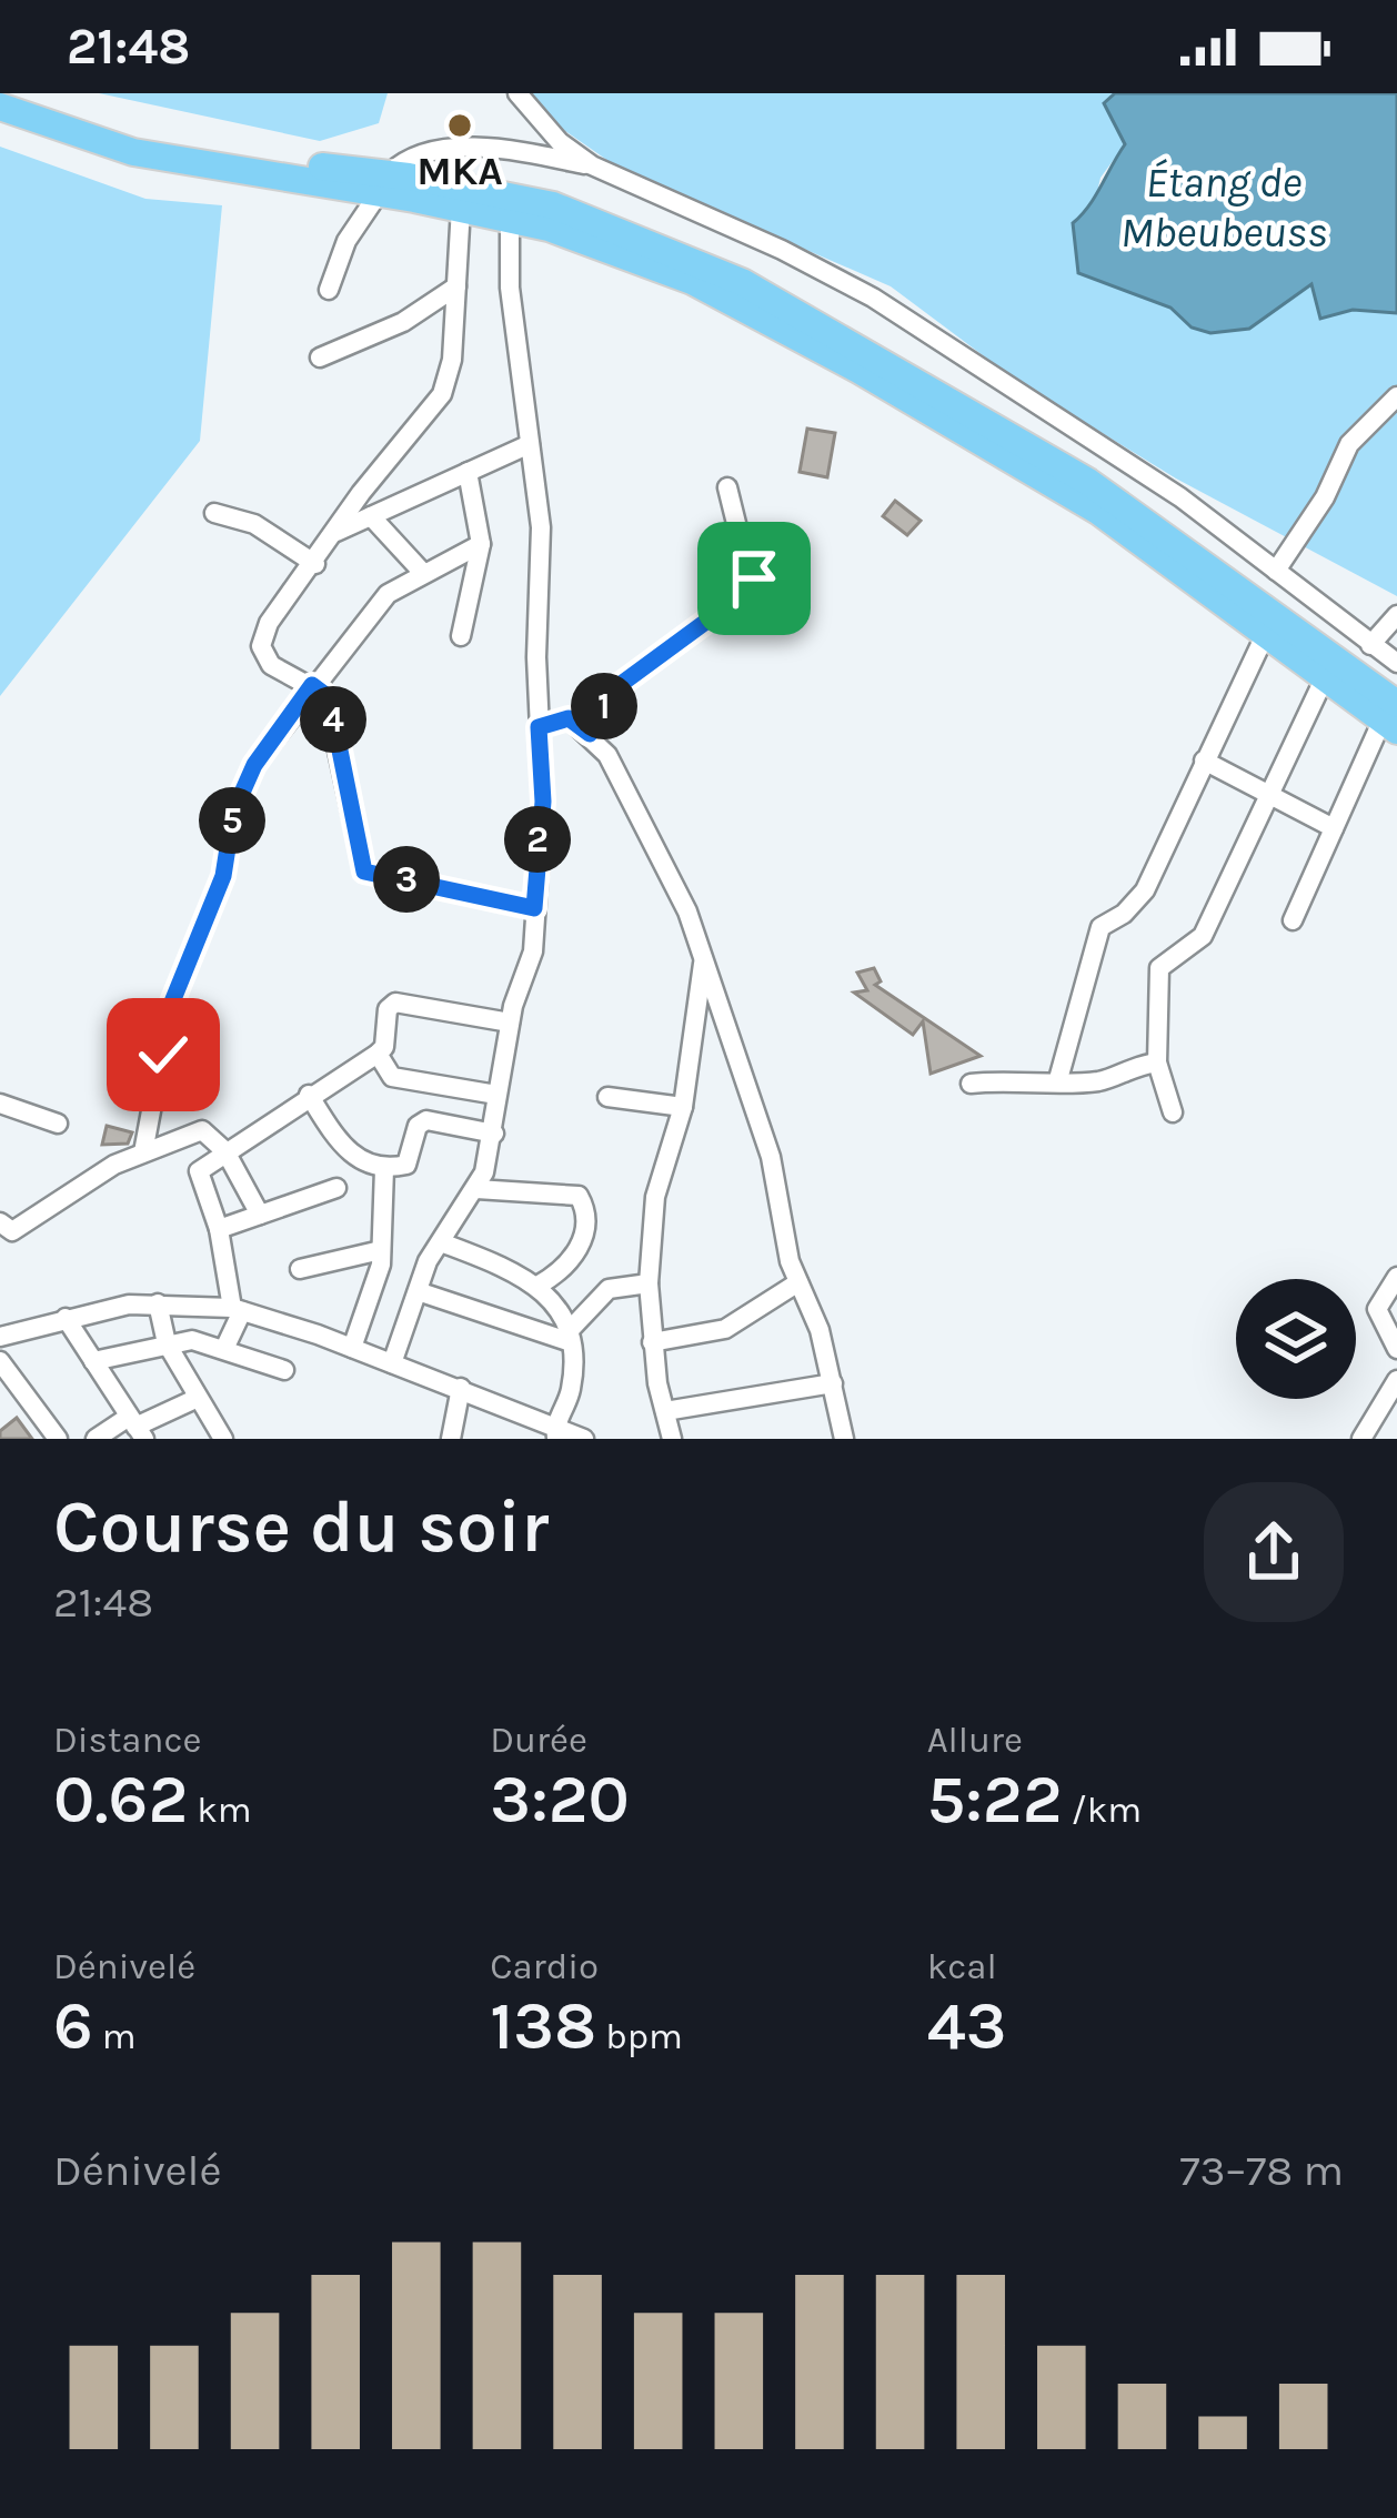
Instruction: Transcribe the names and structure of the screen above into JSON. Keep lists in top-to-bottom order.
{
  "water": ["Étang de Mbeubeuss"],
  "places": ["MKA"],
  "page": {
    "status": "21:48",
    "pins": [
      "1",
      "4",
      "5",
      "2",
      "3"
    ],
    "heading": ["Course du soir", "21:48"],
    "stats": [
      ["Distance", "0.62 km"],
      ["Durée", "3:20"],
      ["Allure", "5:22 /km"],
      ["Dénivelé", "6 m"],
      ["Cardio", "138 bpm"],
      ["kcal", "43"]
    ],
    "chart": ["Dénivelé", "73–78 m"]
  }
}
